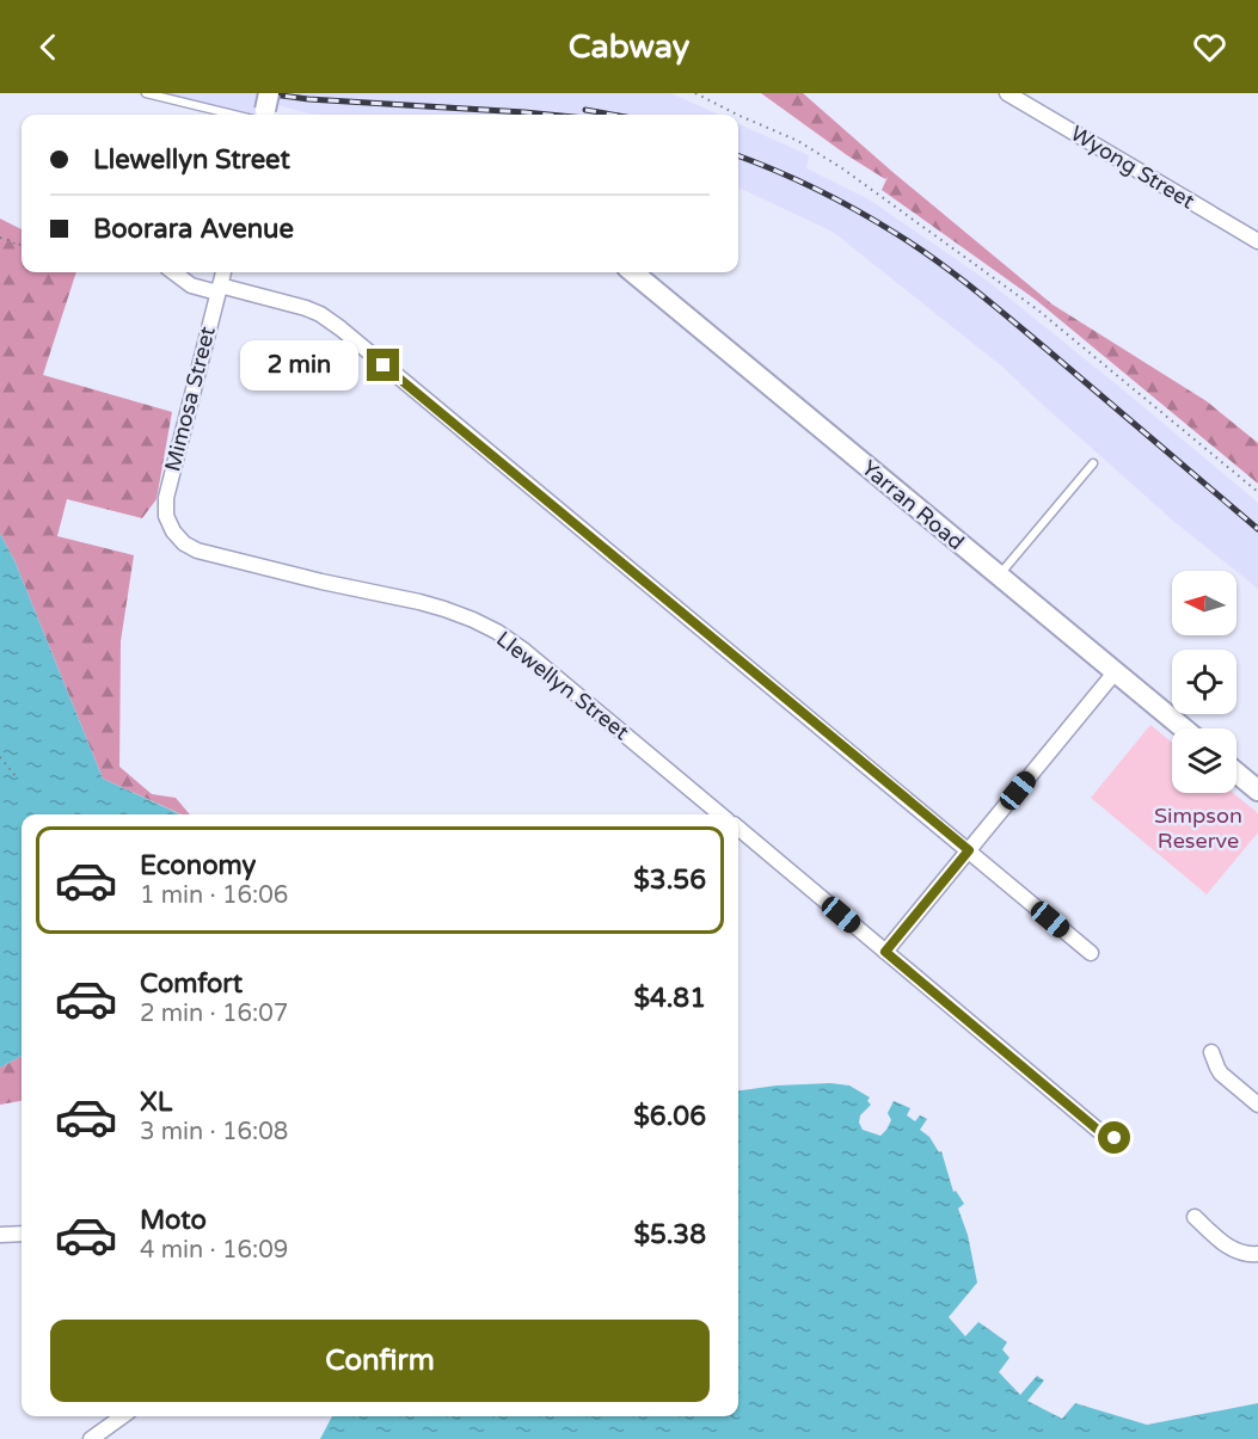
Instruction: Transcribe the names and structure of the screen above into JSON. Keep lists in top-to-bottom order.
{
  "streets": {
    "street": [
      "Wyong Street",
      "Mimosa Street",
      "Yarran Road",
      "Llewellyn Street"
    ]
  },
  "crossings": [
    ["Mimosa Street", "Llewellyn Street"]
  ],
  "parks": ["Simpson Reserve"],
  "north": "left",
  "page": {
    "header": "Cabway",
    "banner": ["Llewellyn Street", "Boorara Avenue"],
    "bubble": "2 min",
    "list": [
      {
        "name": "Economy",
        "note": "1 min · 16:06",
        "value": "$3.56"
      },
      {
        "name": "Comfort",
        "note": "2 min · 16:07",
        "value": "$4.81"
      },
      {
        "name": "XL",
        "note": "3 min · 16:08",
        "value": "$6.06"
      },
      {
        "name": "Moto",
        "note": "4 min · 16:09",
        "value": "$5.38"
      }
    ],
    "buttons": "Confirm"
  }
}
